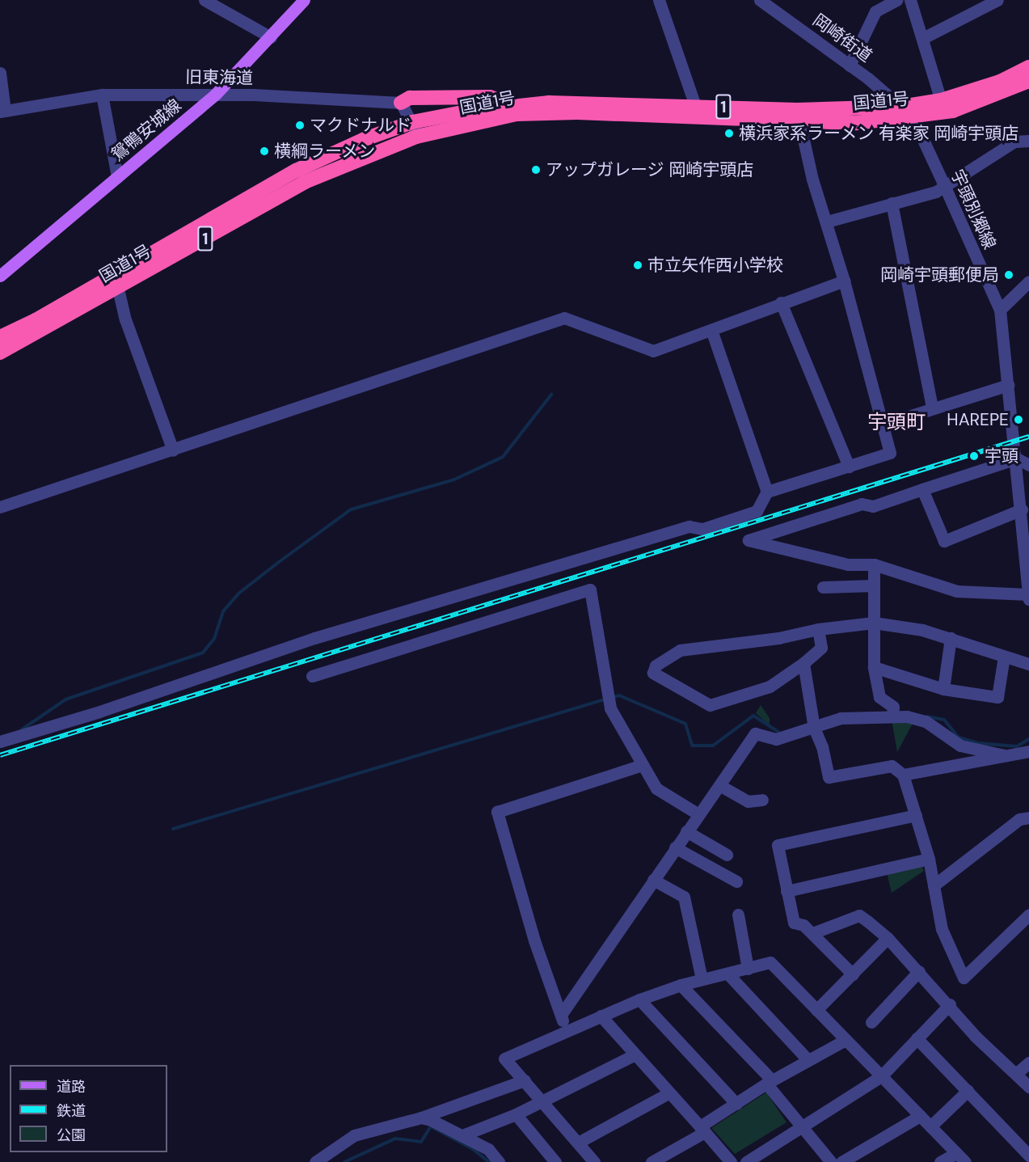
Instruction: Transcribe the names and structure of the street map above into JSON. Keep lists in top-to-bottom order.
{
  "streets": {
    "highway": ["国道1号", "1"],
    "main road": ["鴛鴨安城線"],
    "street": ["岡崎街道", "旧東海道", "宇頭別郷線"]
  },
  "crossings": [
    ["岡崎街道", "国道1号"],
    ["岡崎街道", "宇頭別郷線"],
    ["旧東海道", "鴛鴨安城線"],
    ["国道1号", "宇頭別郷線"]
  ],
  "districts": ["宇頭町"],
  "places": [
    "マクドナルド",
    "横浜家系ラーメン 有楽家 岡崎宇頭店",
    "横綱ラーメン",
    "アップガレージ 岡崎宇頭店",
    "市立矢作西小学校",
    "岡崎宇頭郵便局",
    "HAREPE",
    "宇頭"
  ],
  "legend": ["道路", "鉄道", "公園"]
}
